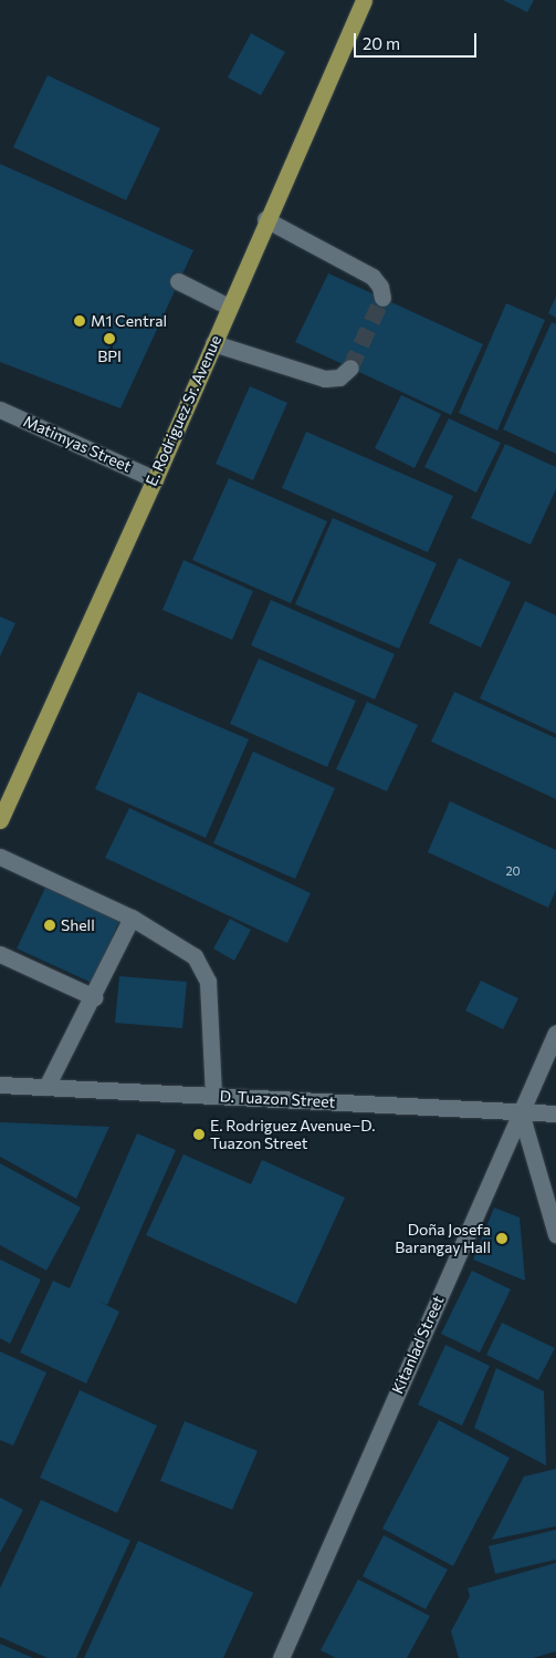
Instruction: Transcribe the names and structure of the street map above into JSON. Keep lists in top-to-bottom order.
{
  "streets": {
    "main road": ["E. Rodriguez Sr. Avenue"],
    "street": ["Matimyas Street", "D. Tuazon Street", "Kitanlad Street"]
  },
  "crossings": [
    ["E. Rodriguez Sr. Avenue", "Matimyas Street"],
    ["D. Tuazon Street", "Kitanlad Street"]
  ],
  "places": [
    "M1 Central",
    "BPI",
    "Shell",
    "E. Rodriguez Avenue–D. Tuazon Street",
    "Doña Josefa Barangay Hall"
  ],
  "house_numbers": ["20"],
  "scale_bar": "20 m"
}
